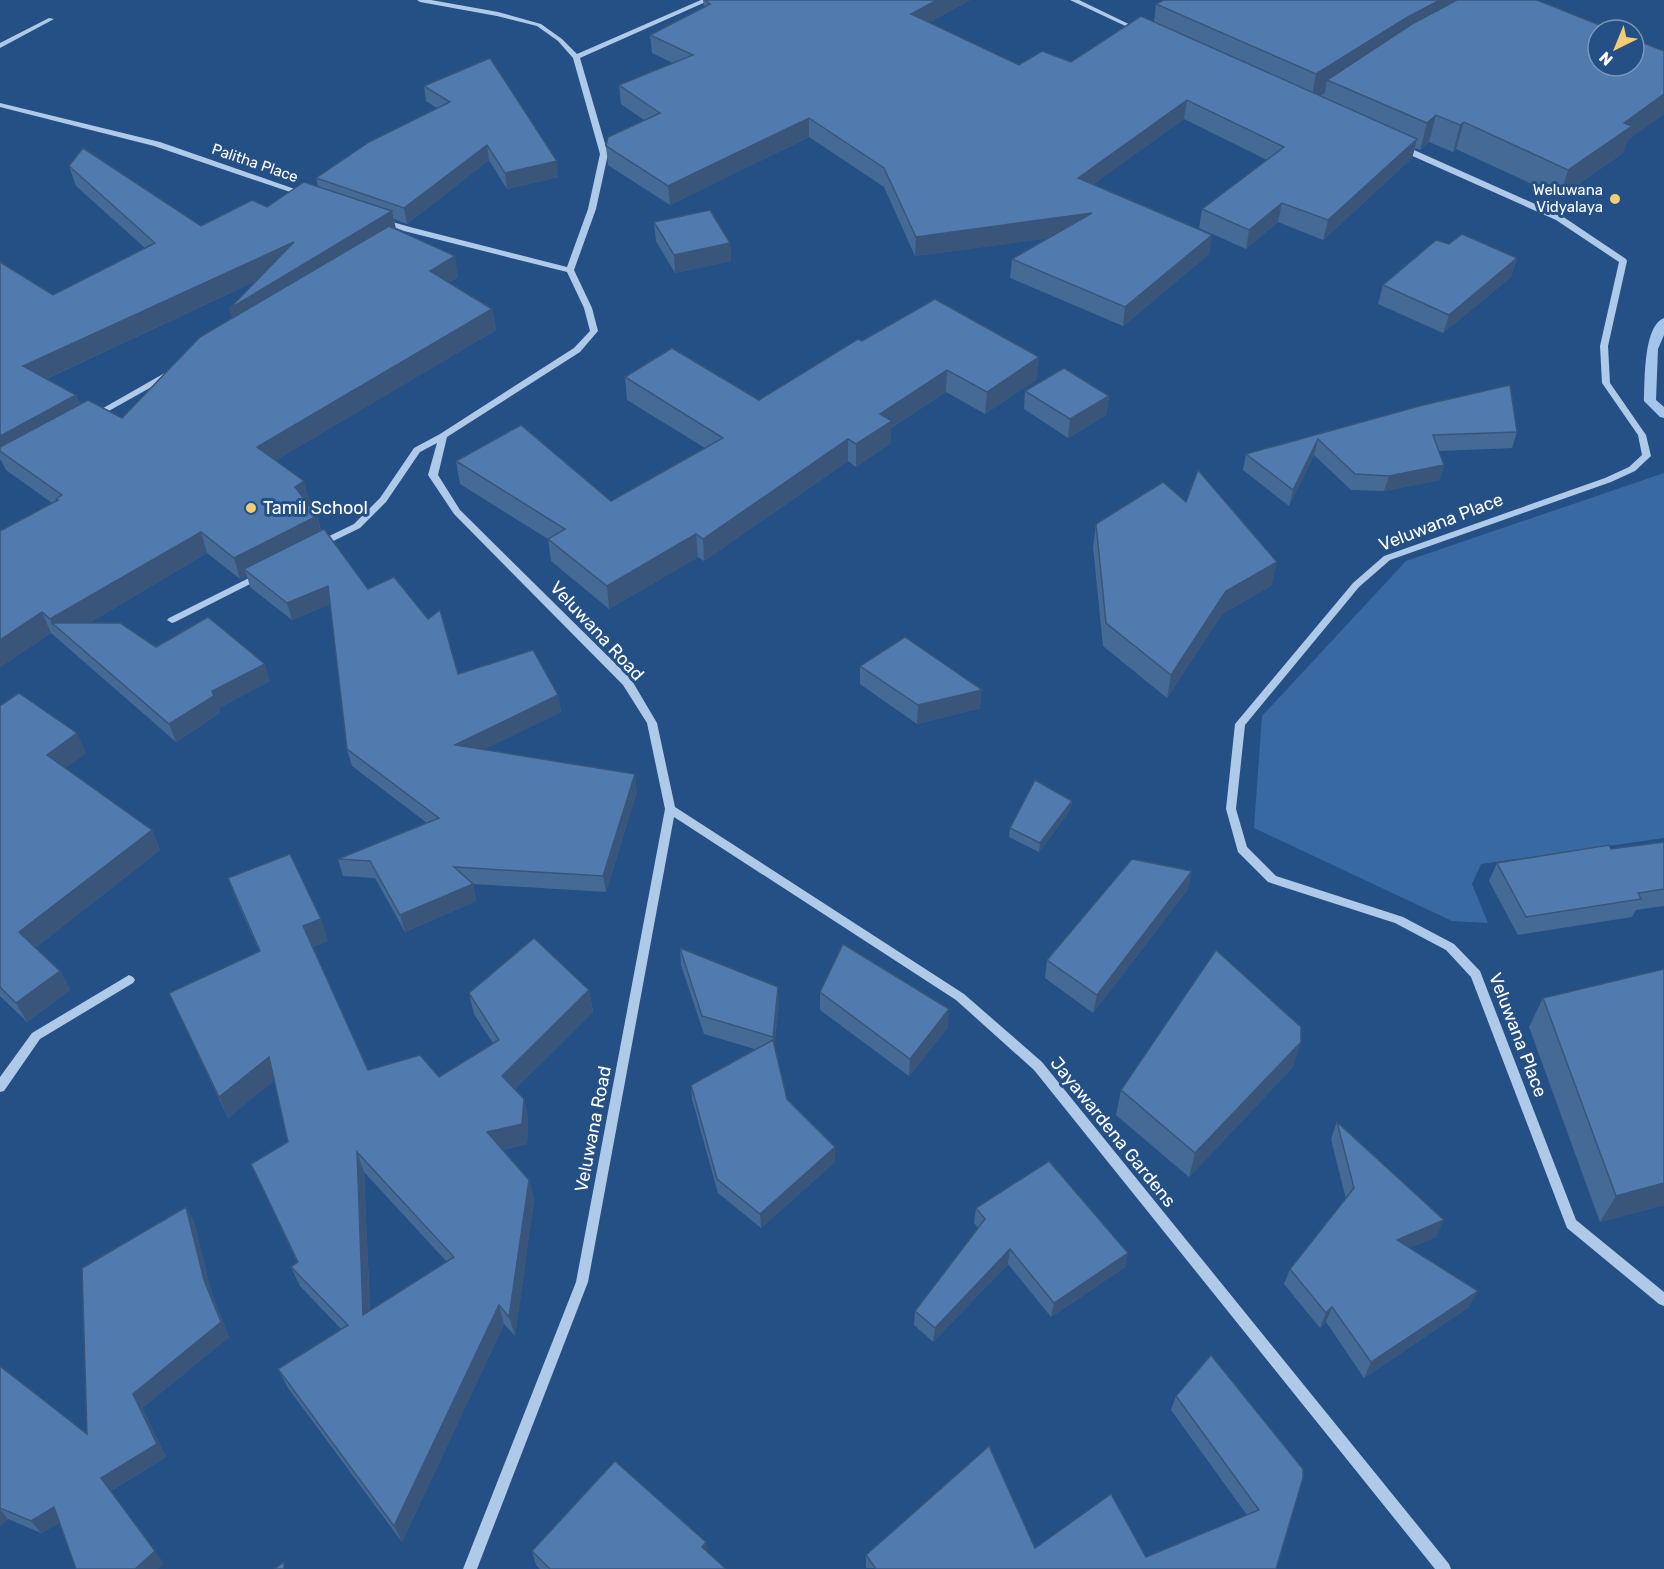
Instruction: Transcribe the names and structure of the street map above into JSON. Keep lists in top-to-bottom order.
{
  "streets": {
    "street": [
      "Palitha Place",
      "Veluwana Place",
      "Veluwana Road",
      "Jayawardena Gardens"
    ]
  },
  "crossings": [
    ["Veluwana Road", "Jayawardena Gardens"]
  ],
  "places": ["Weluwana Vidyalaya", "Tamil School"],
  "north": "bottom left"
}
